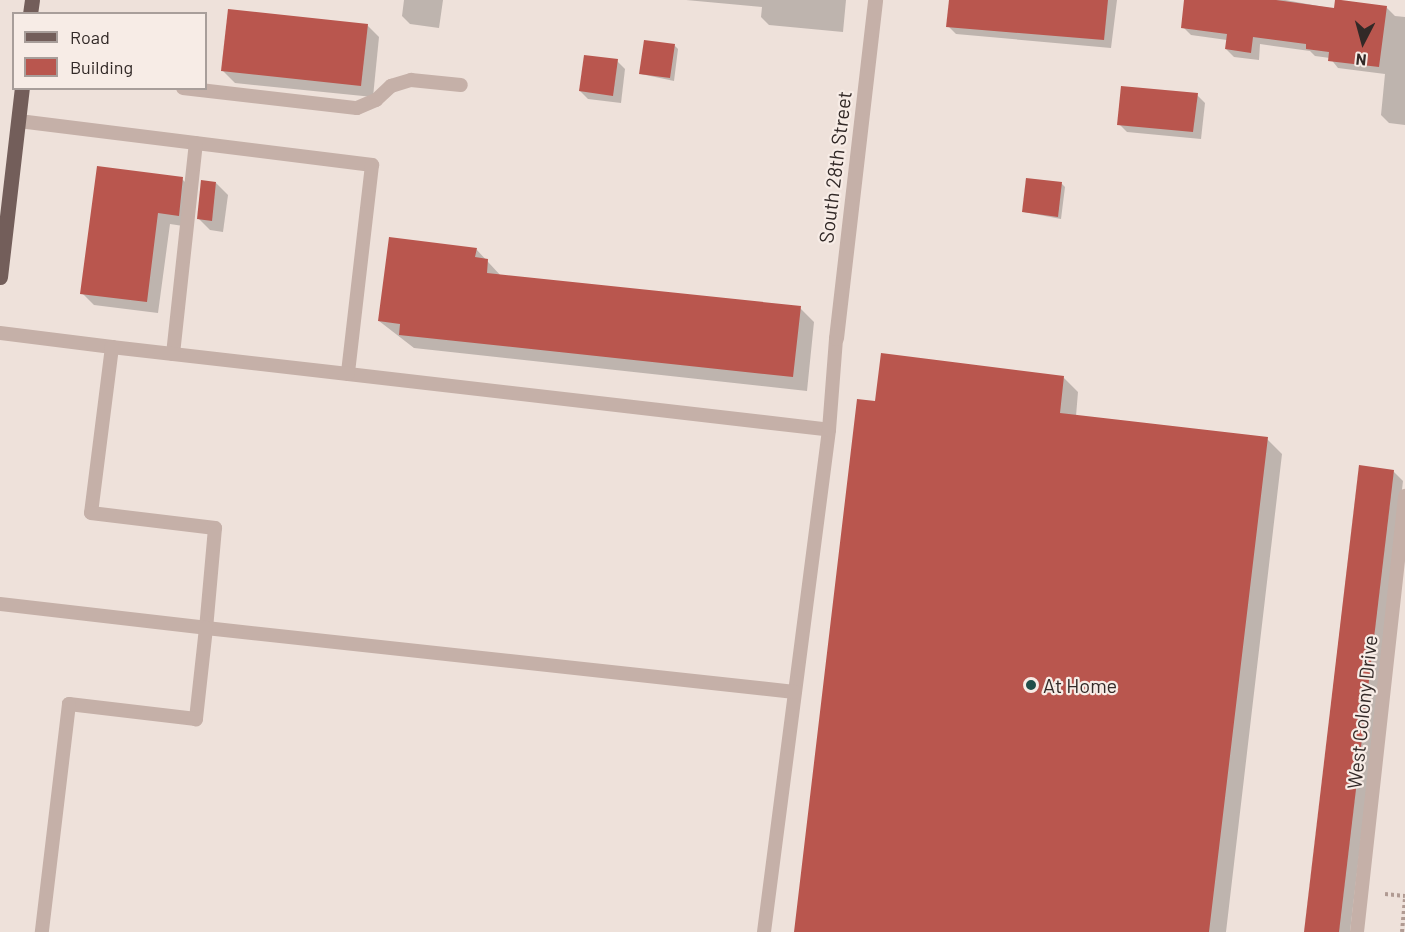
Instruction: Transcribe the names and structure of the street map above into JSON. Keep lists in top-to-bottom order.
{
  "streets": {
    "street": ["South 28th Street"],
    "lane": ["West Colony Drive"]
  },
  "places": ["At Home"],
  "legend": ["Road", "Building"],
  "north": "bottom"
}
